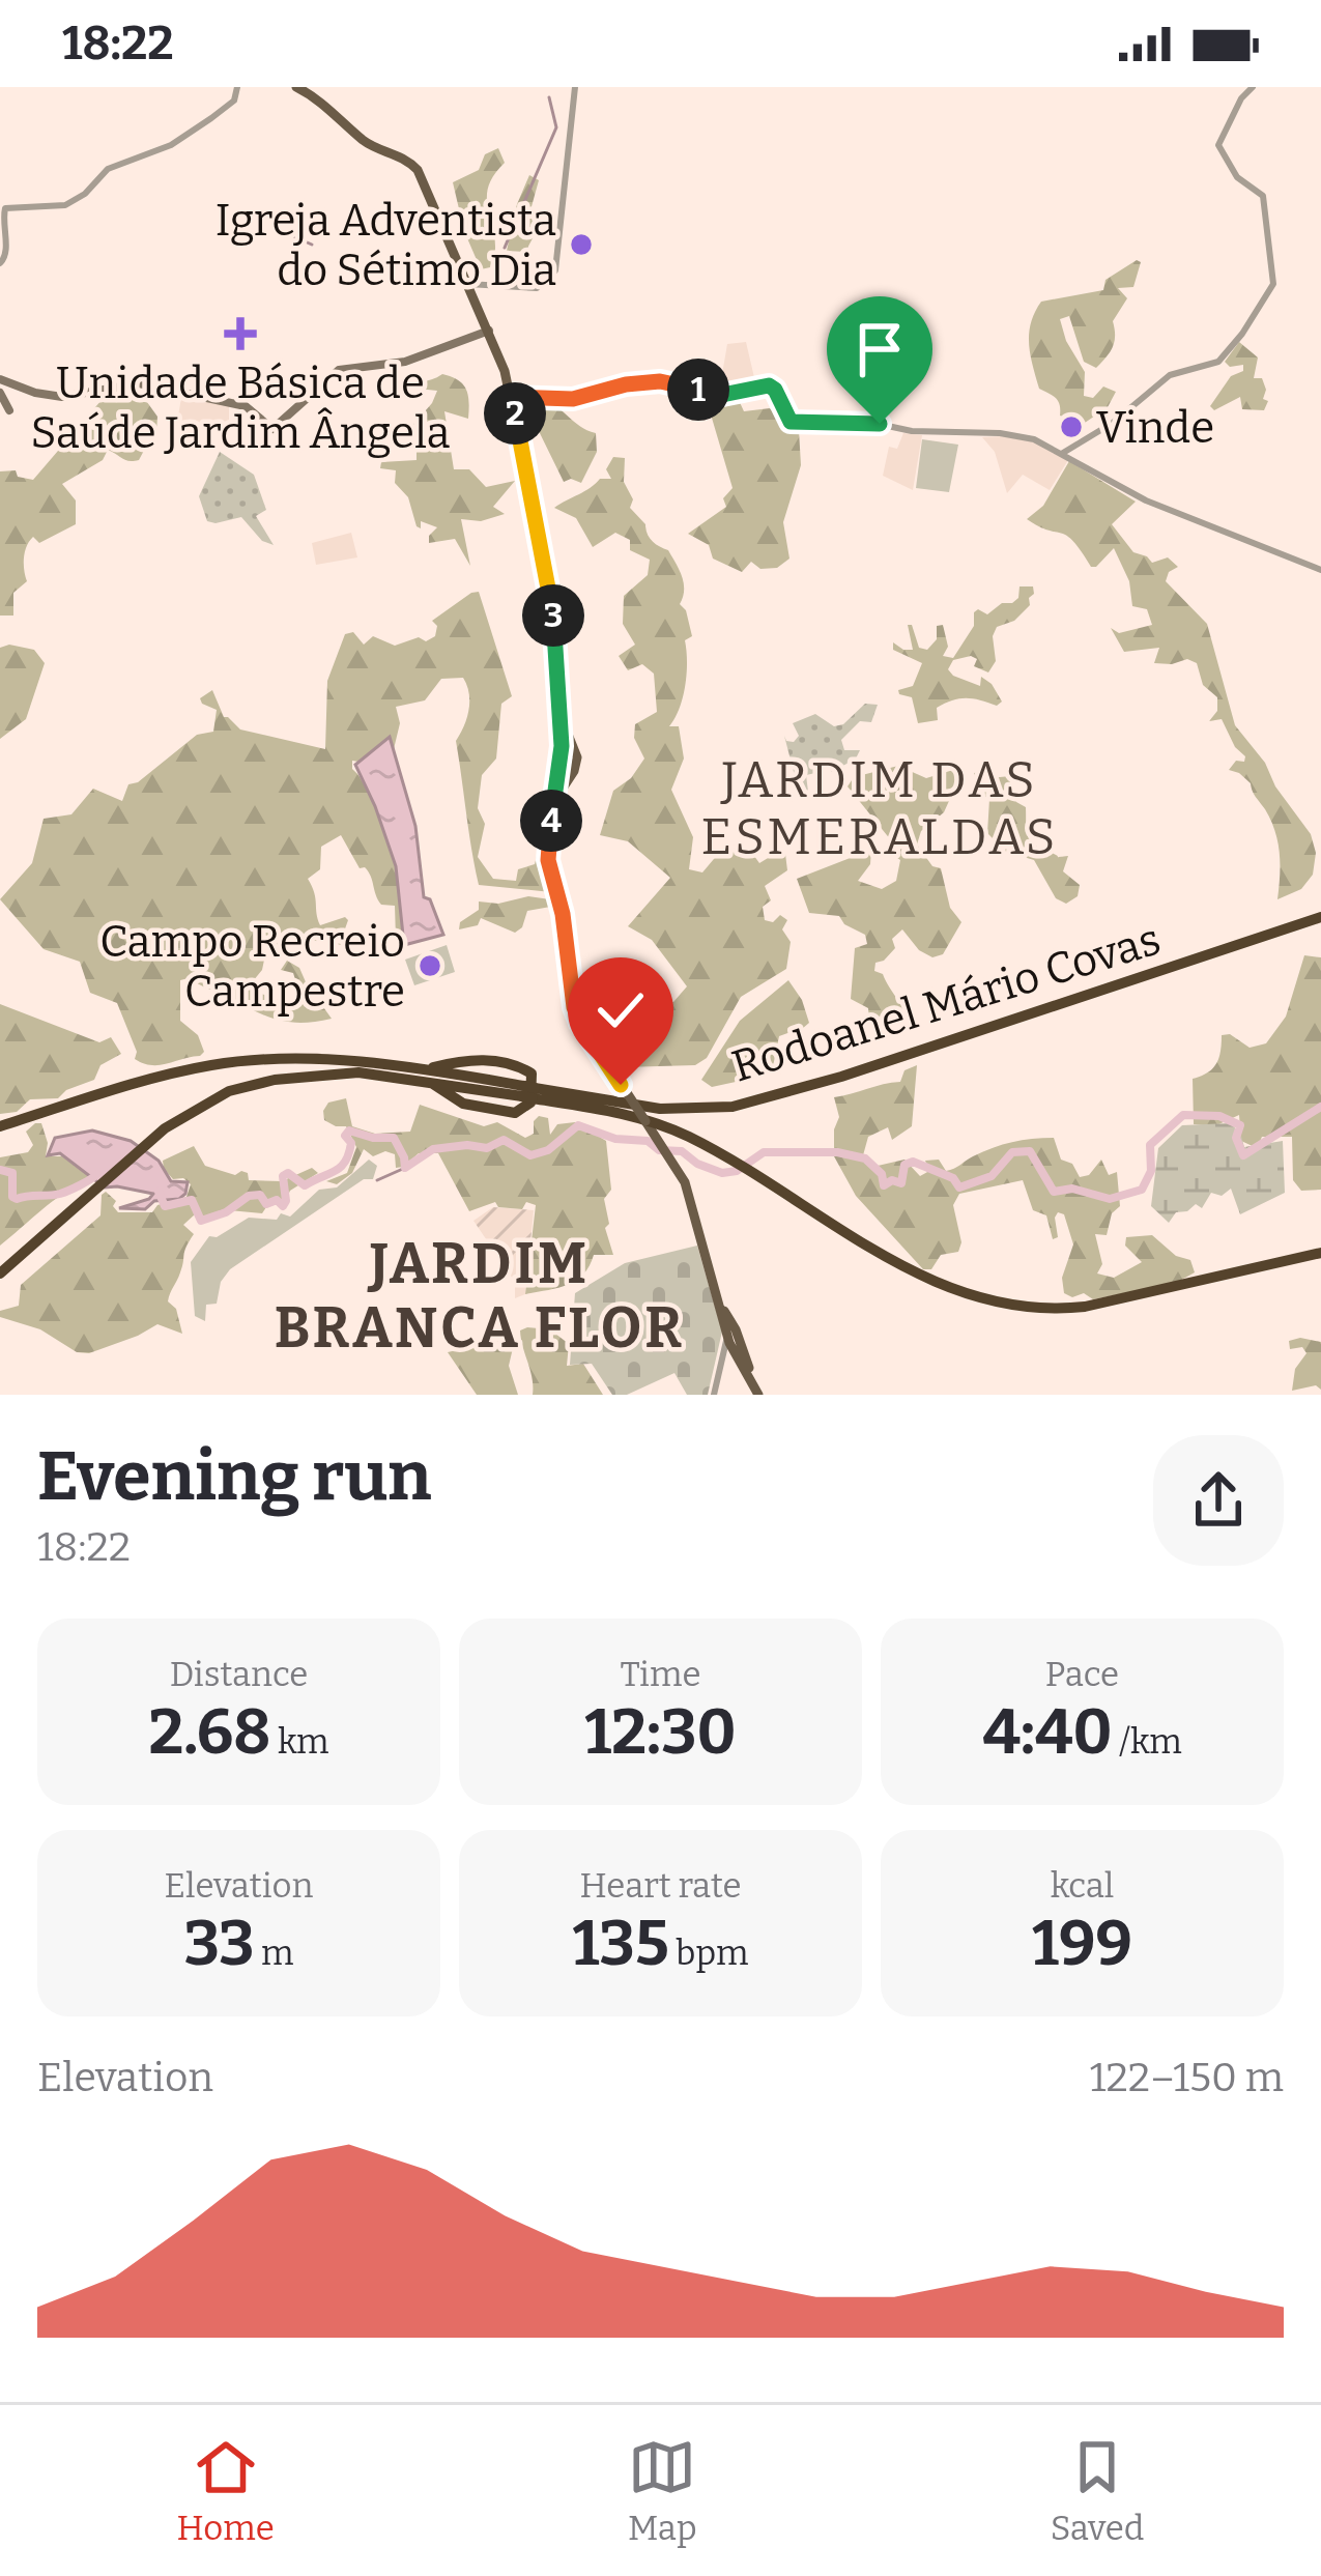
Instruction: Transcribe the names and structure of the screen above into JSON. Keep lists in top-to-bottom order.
{
  "streets": {
    "highway": ["Rodoanel Mário Covas"]
  },
  "districts": ["JARDIM DAS ESMERALDAS", "JARDIM BRANCA FLOR"],
  "places": {
    "other": ["Igreja Adventista do Sétimo Dia", "Vinde", "Campo Recreio Campestre"],
    "health": ["Unidade Básica de Saúde Jardim Ângela"]
  },
  "page": {
    "status": "18:22",
    "pins": [
      "1",
      "2",
      "3",
      "4"
    ],
    "heading": ["Evening run", "18:22"],
    "stats": [
      ["Distance", "2.68 km"],
      ["Time", "12:30"],
      ["Pace", "4:40 /km"],
      ["Elevation", "33 m"],
      ["Heart rate", "135 bpm"],
      ["kcal", "199"]
    ],
    "chart": ["Elevation", "122–150 m"],
    "tabs": ["Home", "Map", "Saved"]
  }
}
